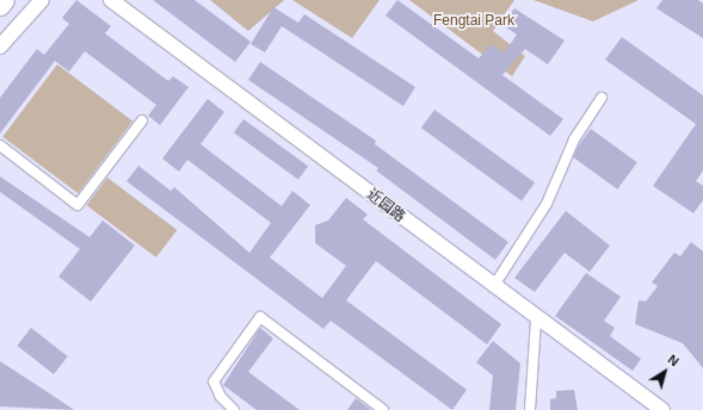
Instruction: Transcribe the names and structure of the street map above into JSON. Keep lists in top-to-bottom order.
{
  "streets": {
    "street": ["近园路"]
  },
  "parks": ["Fengtai Park"],
  "north": "top right"
}
